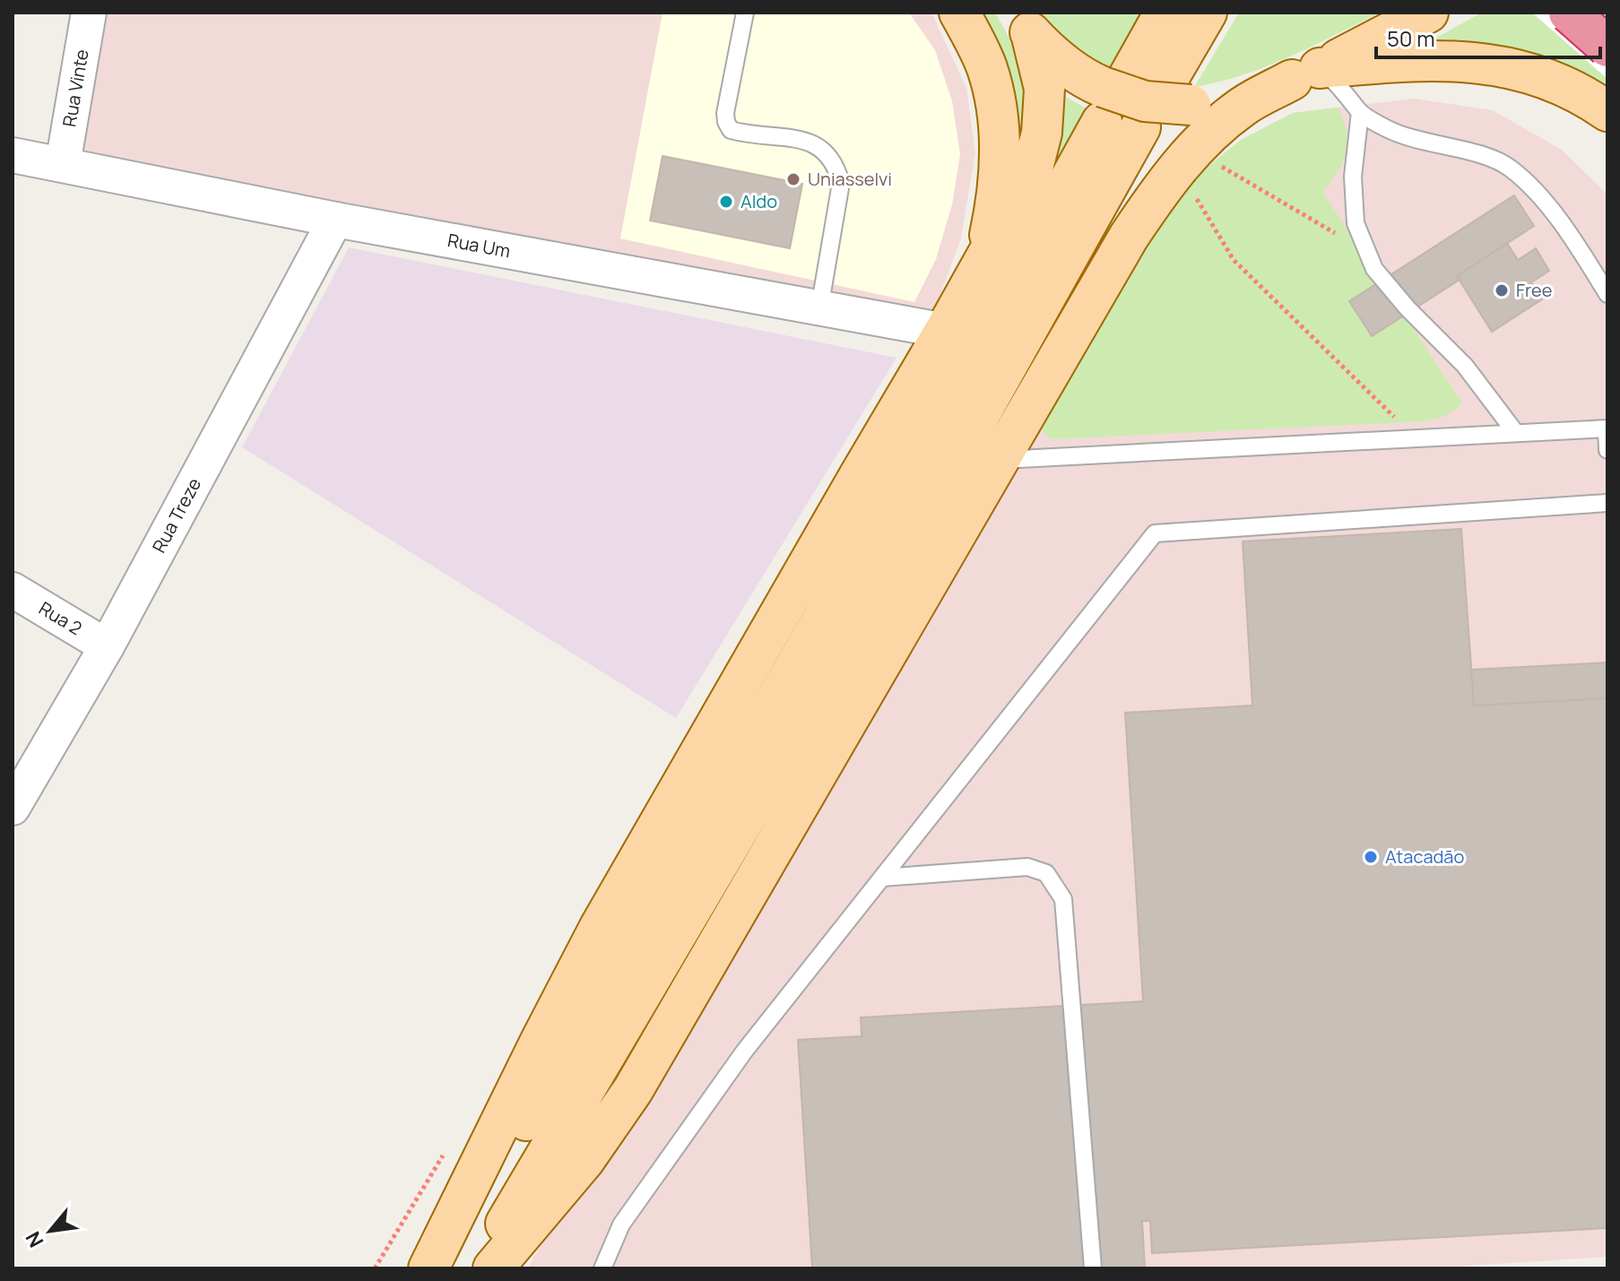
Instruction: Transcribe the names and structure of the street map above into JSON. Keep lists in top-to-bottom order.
{
  "streets": {
    "street": [
      "Rua Vinte",
      "Rua Um",
      "Rua Treze",
      "Rua 2"
    ]
  },
  "crossings": [
    ["Rua Vinte", "Rua Um"],
    ["Rua Um", "Rua Treze"],
    ["Rua Treze", "Rua 2"]
  ],
  "places": [
    "Uniasselvi",
    "Aldo",
    "Free",
    "Atacadão"
  ],
  "scale_bar": "50 m",
  "north": "bottom left"
}
